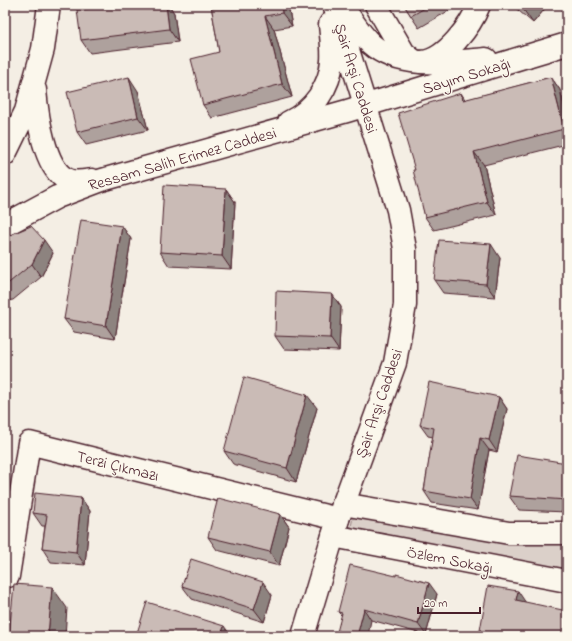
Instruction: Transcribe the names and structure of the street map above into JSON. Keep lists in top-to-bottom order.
{
  "streets": {
    "main road": [
      "Sayım Sokağı",
      "Şair Arşi Caddesi",
      "Ressam Salih Erimez Caddesi",
      "Terzi Çıkmazı",
      "Özlem Sokağı"
    ]
  },
  "crossings": [
    ["Sayım Sokağı", "Şair Arşi Caddesi"],
    ["Sayım Sokağı", "Ressam Salih Erimez Caddesi"],
    ["Şair Arşi Caddesi", "Ressam Salih Erimez Caddesi"],
    ["Şair Arşi Caddesi", "Terzi Çıkmazı"],
    ["Şair Arşi Caddesi", "Özlem Sokağı"],
    ["Terzi Çıkmazı", "Özlem Sokağı"]
  ],
  "scale_bar": "20 m"
}
